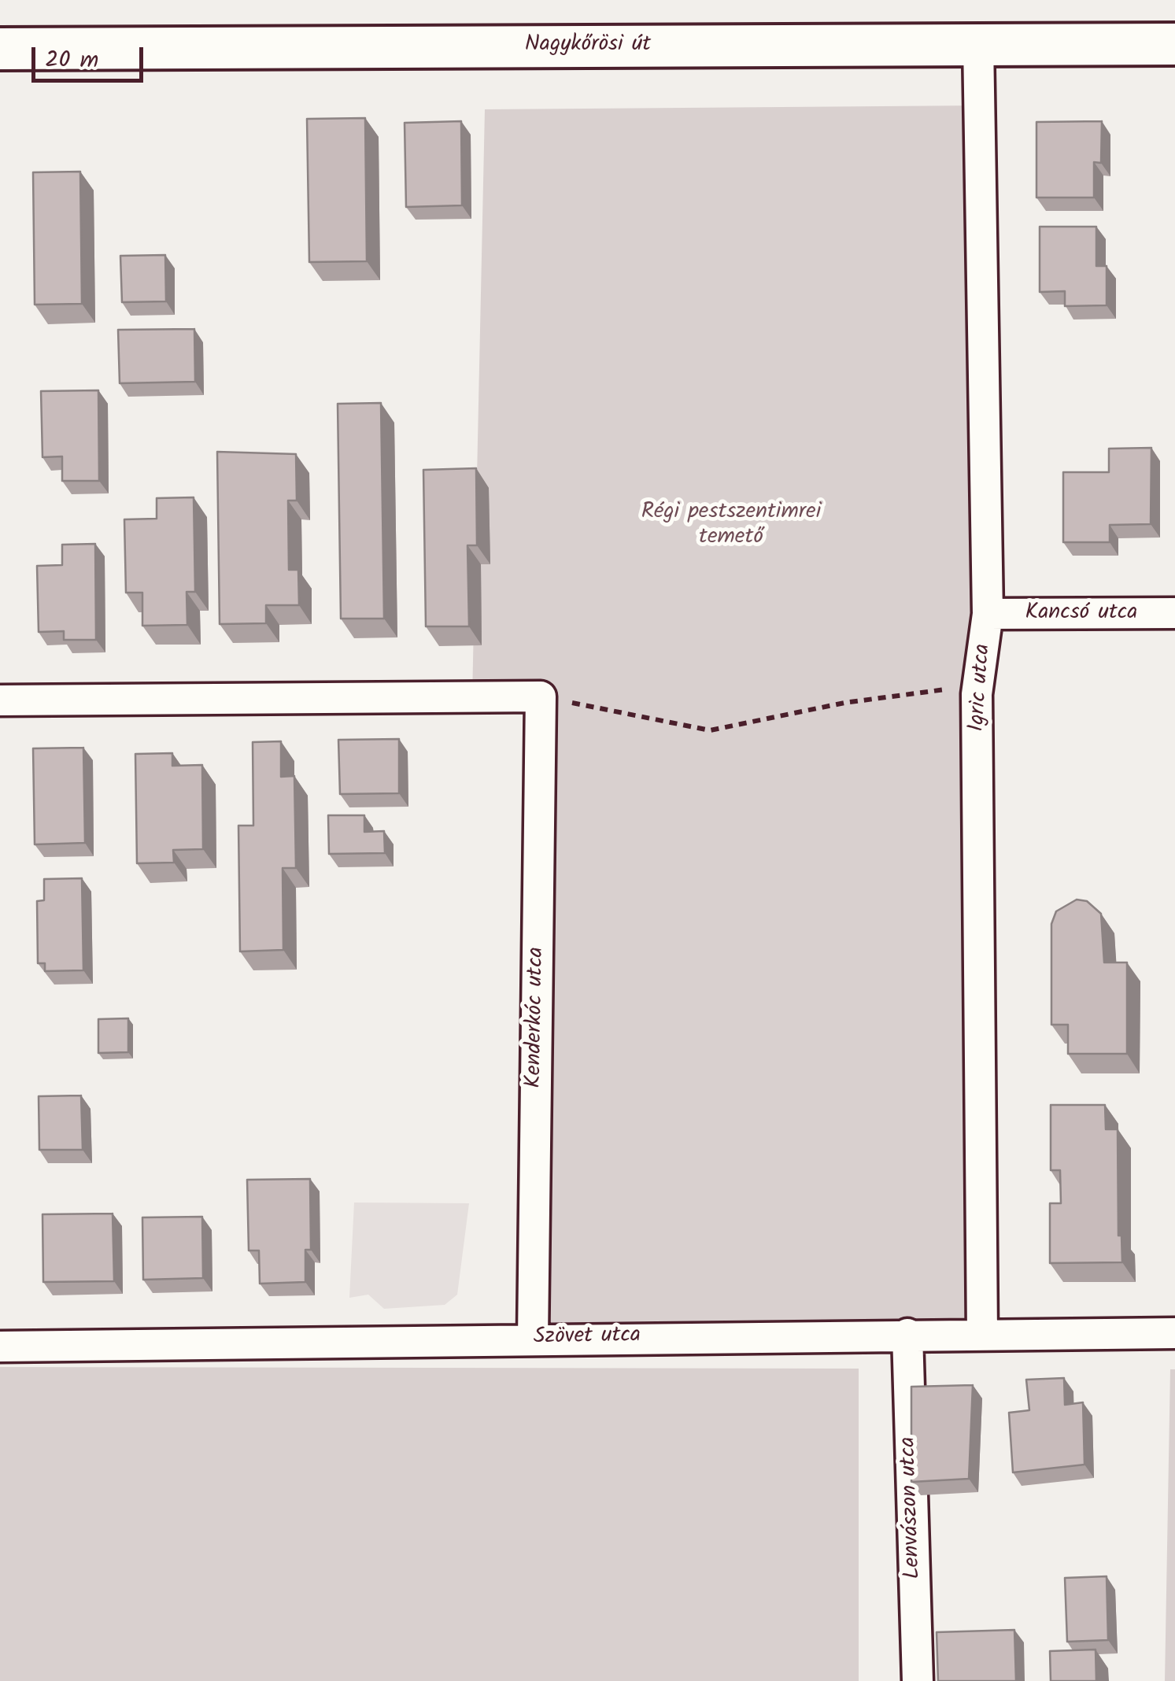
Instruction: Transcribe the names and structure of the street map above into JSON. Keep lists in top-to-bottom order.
{
  "streets": {
    "main road": ["Nagykőrösi út"],
    "street": [
      "Kancsó utca",
      "Igric utca",
      "Kenderkóc utca",
      "Szövet utca",
      "Lenvászon utca"
    ]
  },
  "crossings": [
    ["Nagykőrösi út", "Igric utca"],
    ["Kancsó utca", "Igric utca"],
    ["Igric utca", "Szövet utca"],
    ["Kenderkóc utca", "Szövet utca"],
    ["Szövet utca", "Lenvászon utca"]
  ],
  "parks": ["Régi pestszentimrei temető"],
  "scale_bar": "20 m"
}
